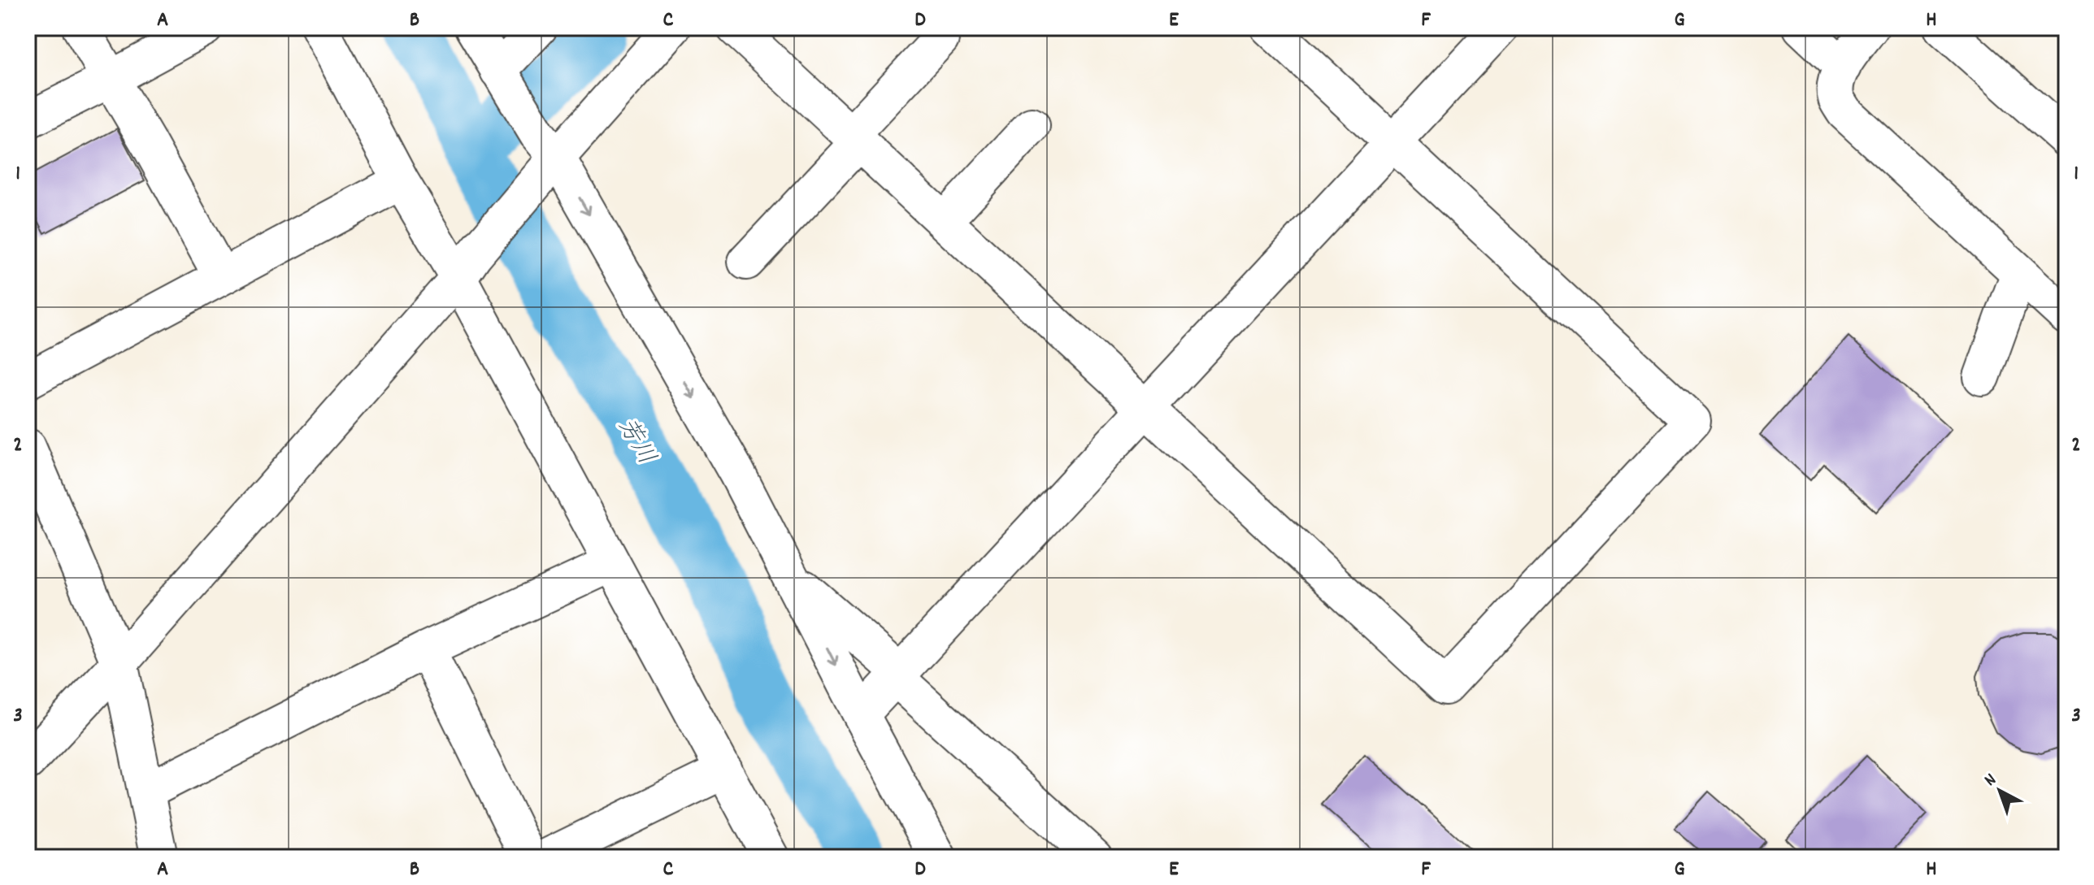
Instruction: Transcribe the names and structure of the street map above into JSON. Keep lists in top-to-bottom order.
{
  "water": ["芳川"],
  "north": "top left",
  "grid": {
    "columns": [
      "A",
      "B",
      "C",
      "D",
      "E",
      "F",
      "G",
      "H"
    ],
    "rows": ["1", "2", "3"]
  }
}
